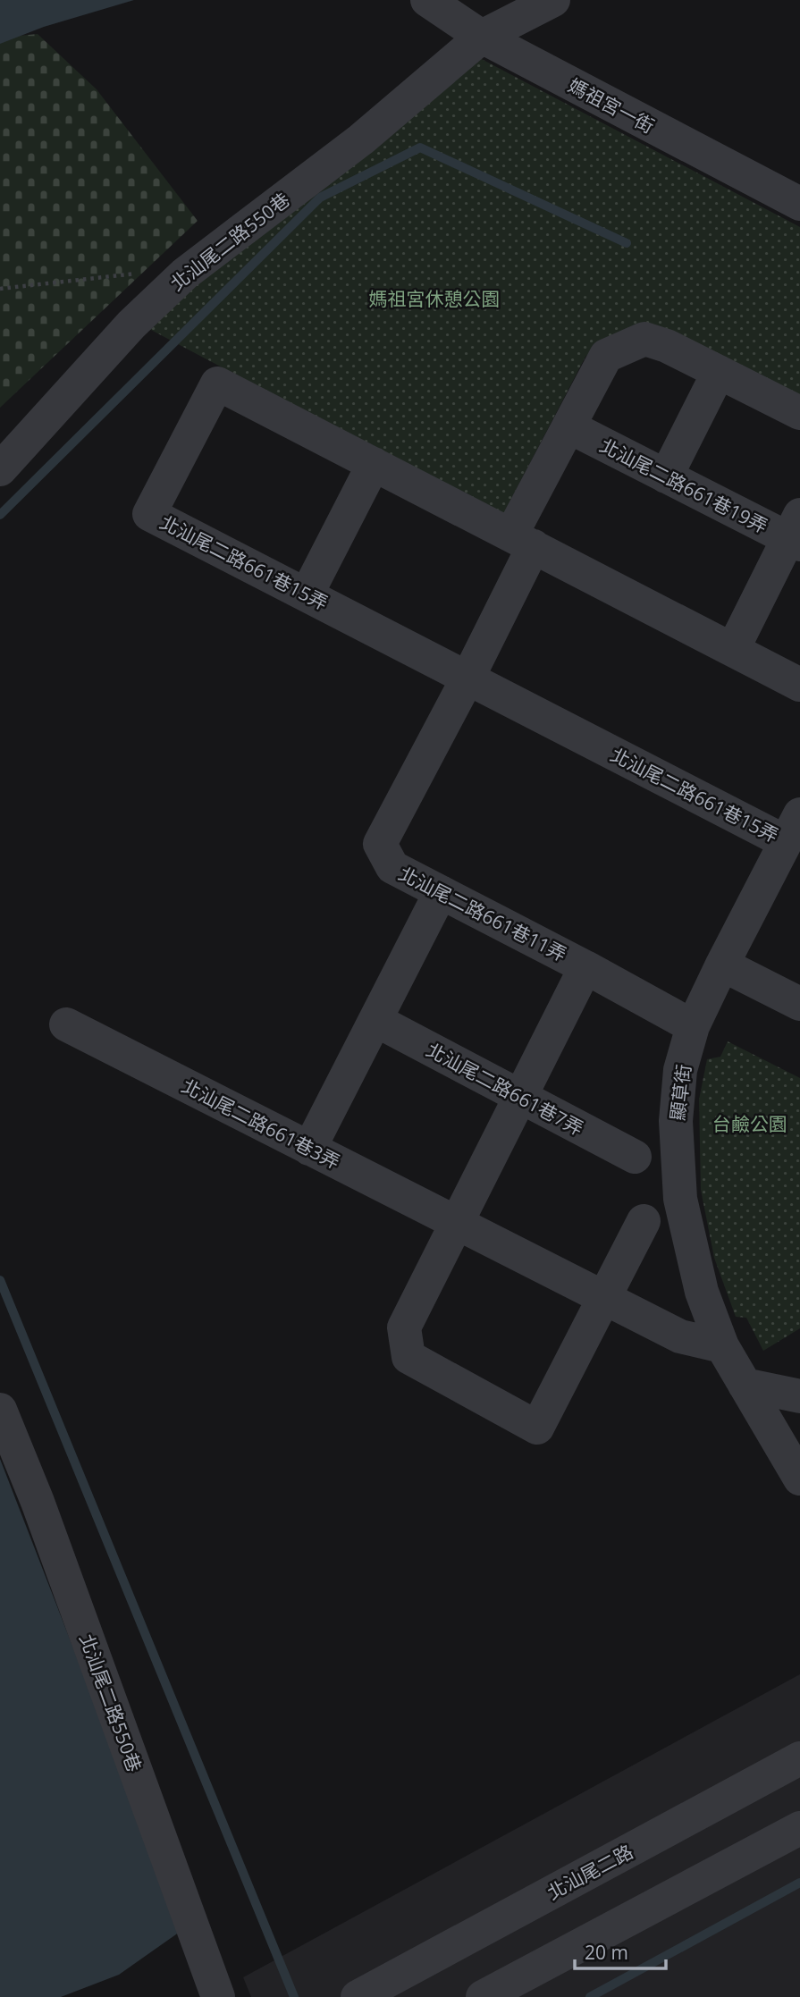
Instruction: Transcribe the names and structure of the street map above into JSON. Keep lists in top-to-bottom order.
{
  "streets": {
    "street": [
      "媽祖宮一街",
      "北汕尾二路550巷",
      "北汕尾二路661巷19弄",
      "北汕尾二路661巷15弄",
      "北汕尾二路661巷11弄",
      "北汕尾二路661巷7弄",
      "顯草街",
      "北汕尾二路661巷3弄",
      "北汕尾二路"
    ]
  },
  "crossings": [
    ["媽祖宮一街", "北汕尾二路550巷"],
    ["北汕尾二路661巷19弄", "北汕尾二路661巷11弄"],
    ["北汕尾二路661巷15弄", "北汕尾二路661巷11弄"],
    ["北汕尾二路661巷15弄", "顯草街"],
    ["北汕尾二路661巷11弄", "顯草街"],
    ["顯草街", "北汕尾二路661巷3弄"]
  ],
  "parks": ["媽祖宮休憩公園", "台鹼公園"],
  "scale_bar": "20 m"
}
